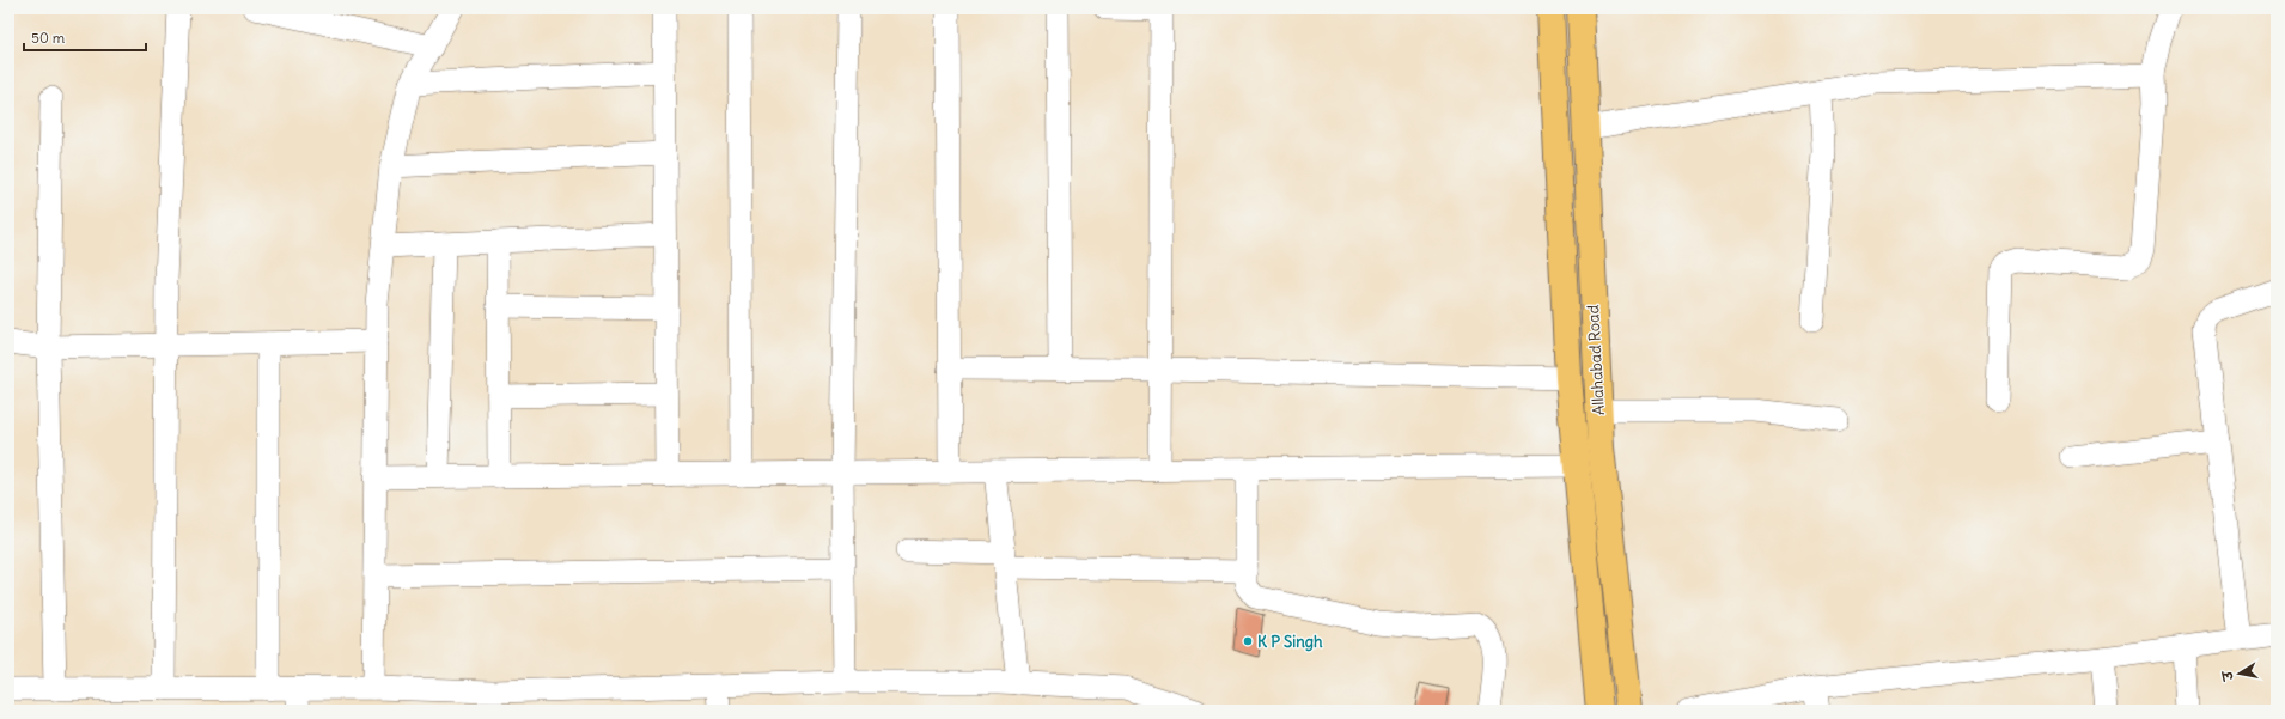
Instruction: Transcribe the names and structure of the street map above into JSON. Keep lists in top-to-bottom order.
{
  "streets": {
    "main road": ["Allahabad Road"]
  },
  "places": ["K P Singh"],
  "scale_bar": "50 m",
  "north": "left"
}
